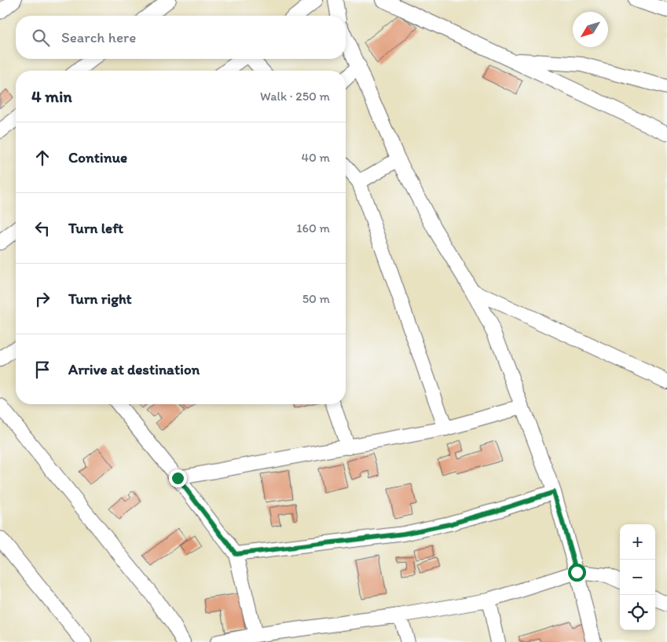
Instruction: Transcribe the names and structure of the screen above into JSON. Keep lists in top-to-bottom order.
{
  "north": "bottom left",
  "page": {
    "search": "Search here",
    "heading": ["4 min", "Walk · 250 m"],
    "list": [
      ["Continue", "40 m"],
      ["Turn left", "160 m"],
      ["Turn right", "50 m"],
      "Arrive at destination"
    ],
    "map_buttons": ["+", "−"]
  }
}
